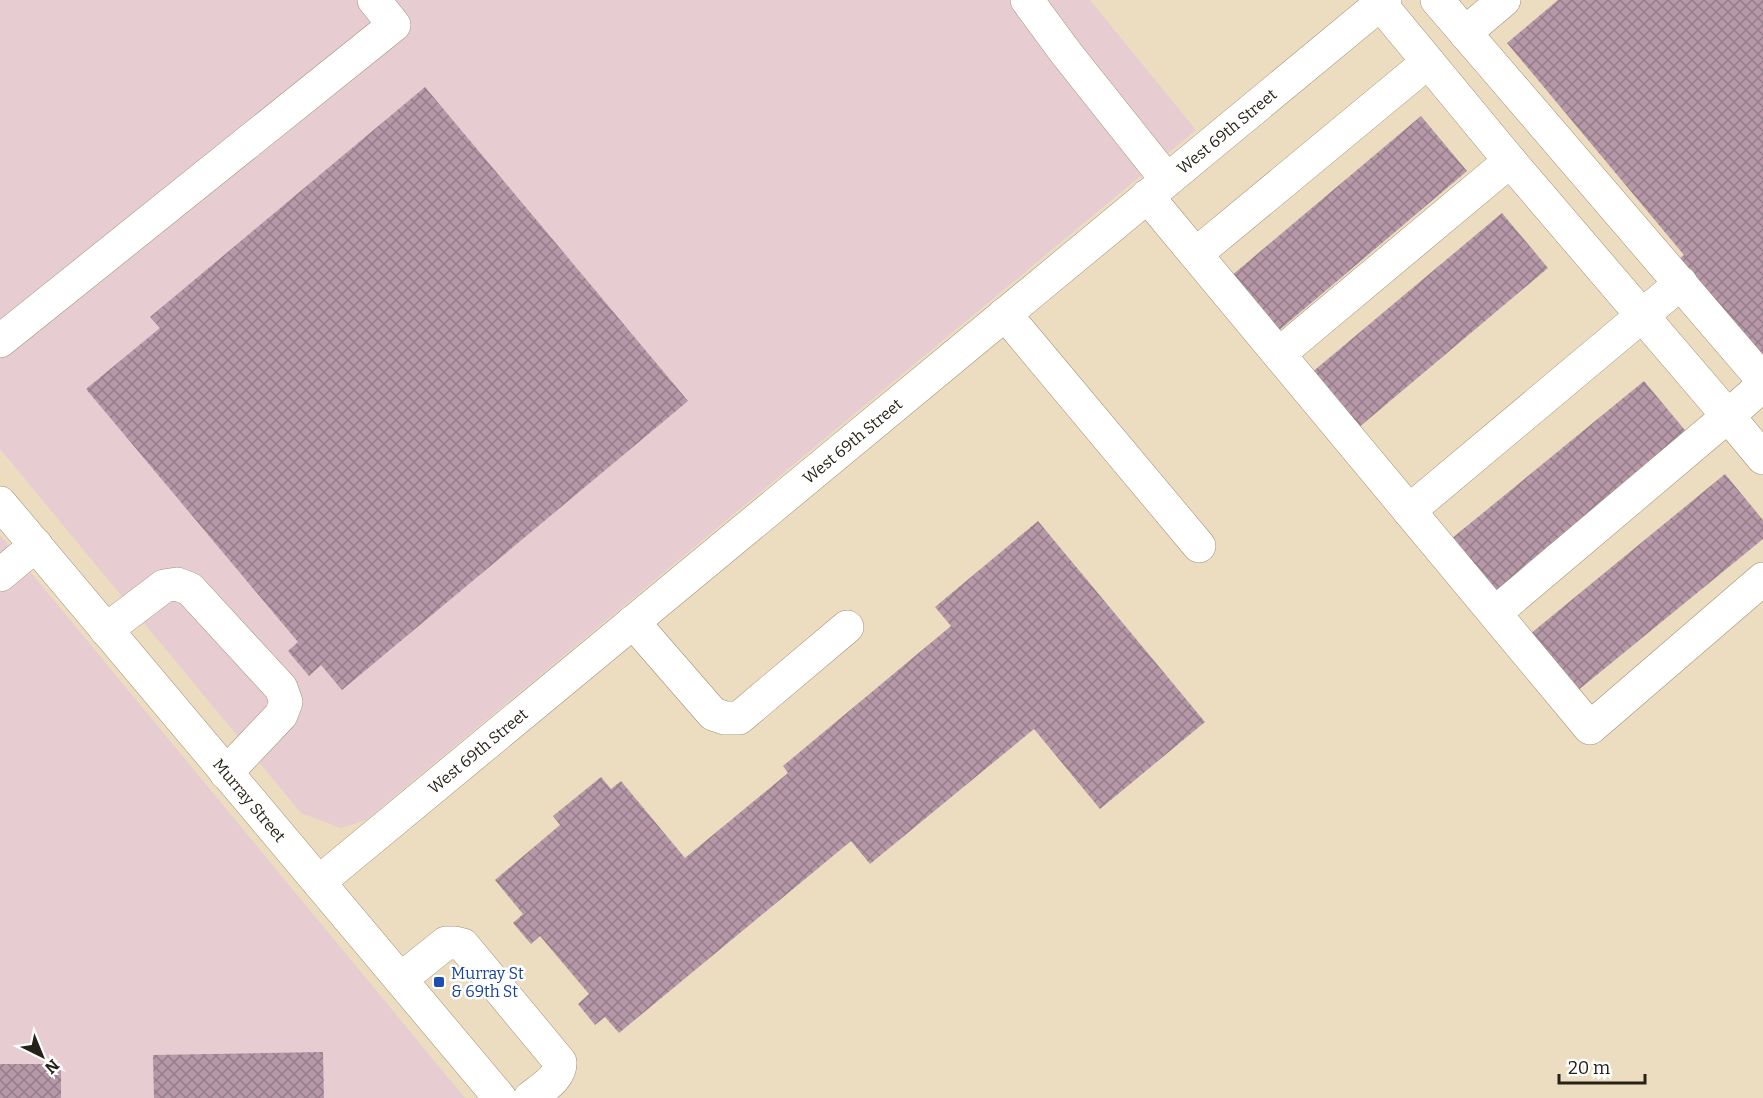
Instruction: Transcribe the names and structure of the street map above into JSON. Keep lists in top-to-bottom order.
{
  "streets": {
    "street": ["West 69th Street", "Murray Street"]
  },
  "crossings": [
    ["West 69th Street", "Murray Street"]
  ],
  "places": {
    "transit": ["Murray St & 69th St"]
  },
  "scale_bar": "20 m",
  "north": "bottom right"
}
